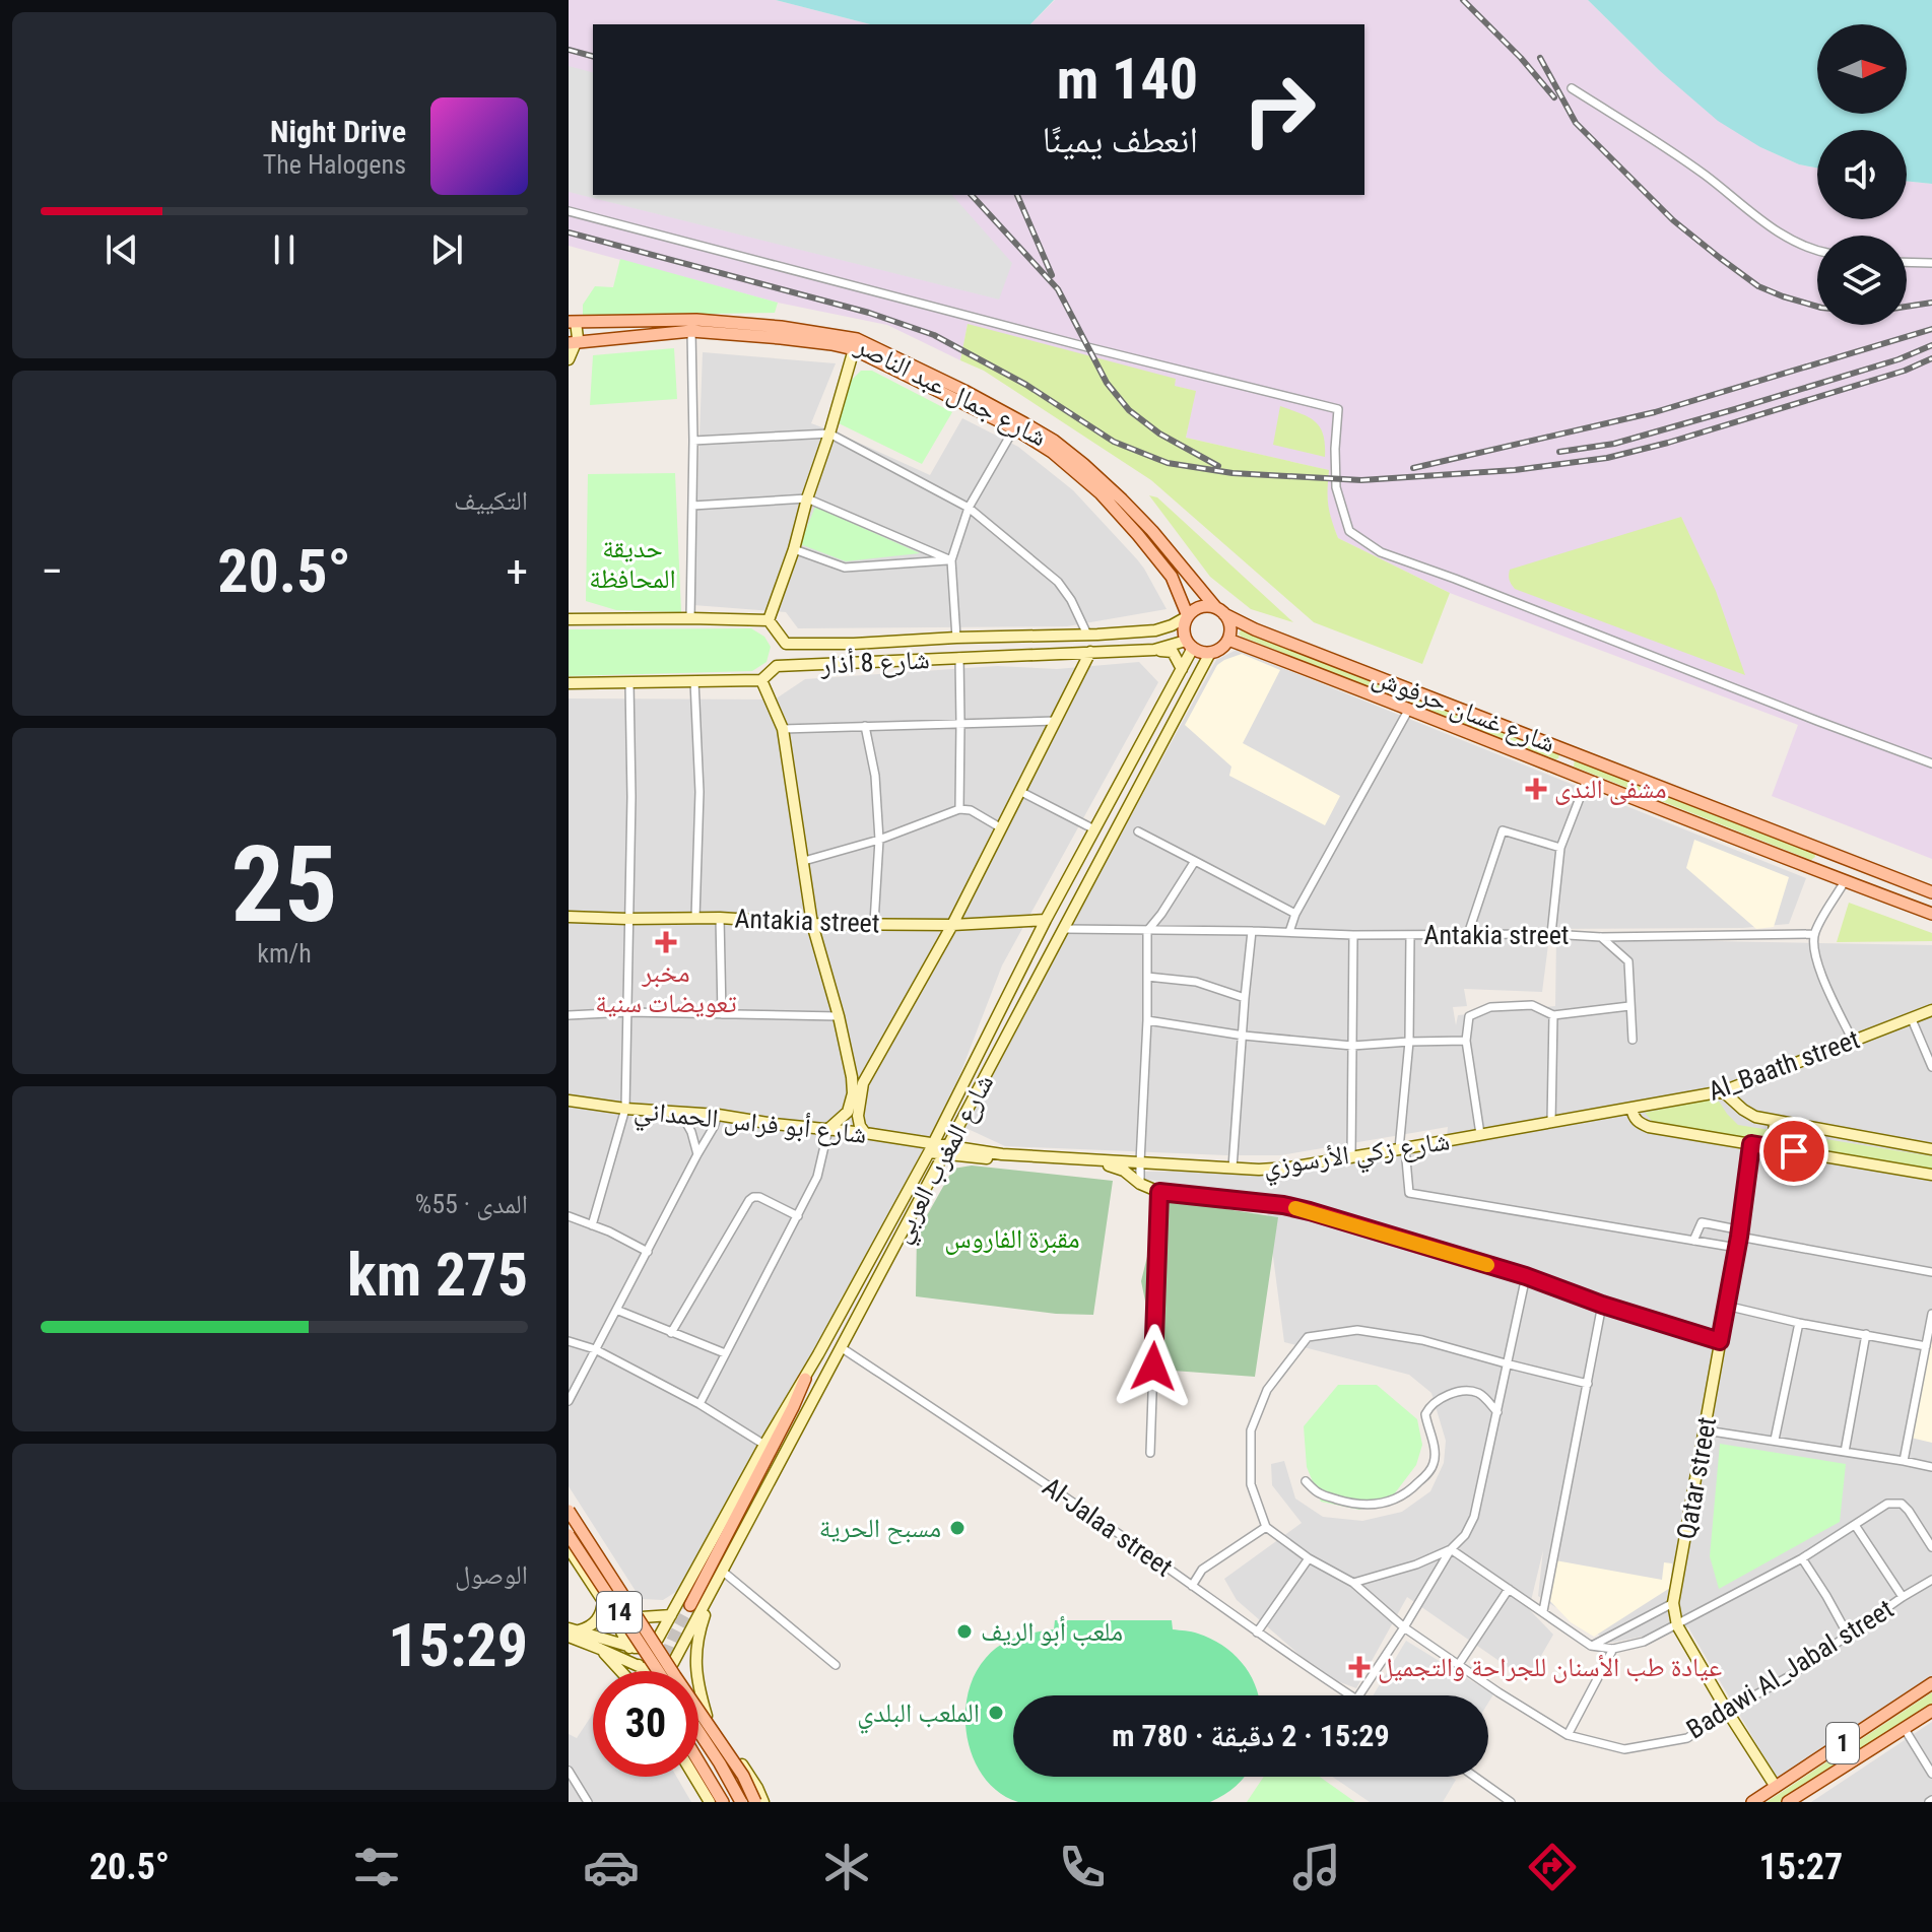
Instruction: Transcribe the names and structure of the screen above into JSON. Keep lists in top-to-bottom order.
{
  "streets": {
    "main road": [
      "شارع جمال عبد الناصر",
      "شارع غسان حرفوش",
      "14",
      "1"
    ],
    "street": [
      "شارع 8 أذار",
      "Antakia street",
      "Al_Baath street",
      "شارع أبو فراس الحمداني",
      "شارع زكي الأرسوزي",
      "شارع المغرب العربي",
      "Qatar street",
      "Al-Jalaa street",
      "Badawi Al_Jabal street"
    ]
  },
  "crossings": [
    ["شارع جمال عبد الناصر", "شارع 8 أذار"],
    ["شارع جمال عبد الناصر", "شارع غسان حرفوش"],
    ["شارع جمال عبد الناصر", "شارع المغرب العربي"],
    ["شارع 8 أذار", "شارع غسان حرفوش"],
    ["شارع 8 أذار", "شارع المغرب العربي"],
    ["شارع غسان حرفوش", "شارع المغرب العربي"],
    ["Antakia street", "شارع المغرب العربي"],
    ["Al_Baath street", "شارع زكي الأرسوزي"],
    ["شارع أبو فراس الحمداني", "شارع زكي الأرسوزي"],
    ["شارع أبو فراس الحمداني", "شارع المغرب العربي"],
    ["شارع زكي الأرسوزي", "شارع المغرب العربي"],
    ["شارع المغرب العربي", "Al-Jalaa street"],
    ["Qatar street", "Badawi Al_Jabal street"],
    ["Qatar street", "1"]
  ],
  "parks": ["حديقة المحافظة", "مقبرة الفاروس"],
  "places": {
    "health": ["مشفى الندى", "مخبر تعويضات سنية", "عيادة طب الأسنان للجراحة والتجميل"],
    "other": ["مسبح الحرية", "ملعب أبو الريف", "الملعب البلدي"]
  },
  "north": "right",
  "page": {
    "turn": ["140 m", "انعطف يمينًا"],
    "song": ["Night Drive", "The Halogens"],
    "tile": [
      "التكييف",
      ["25", "km/h"],
      ["المدى · 55%", "275 km"],
      ["الوصول", "15:29"]
    ],
    "heat": ["−", "20.5°", "+"],
    "limit": "30",
    "trip": "15:29 · 2 دقيقة · 780 m",
    "tabs": ["15:27", "20.5°"]
  }
}
